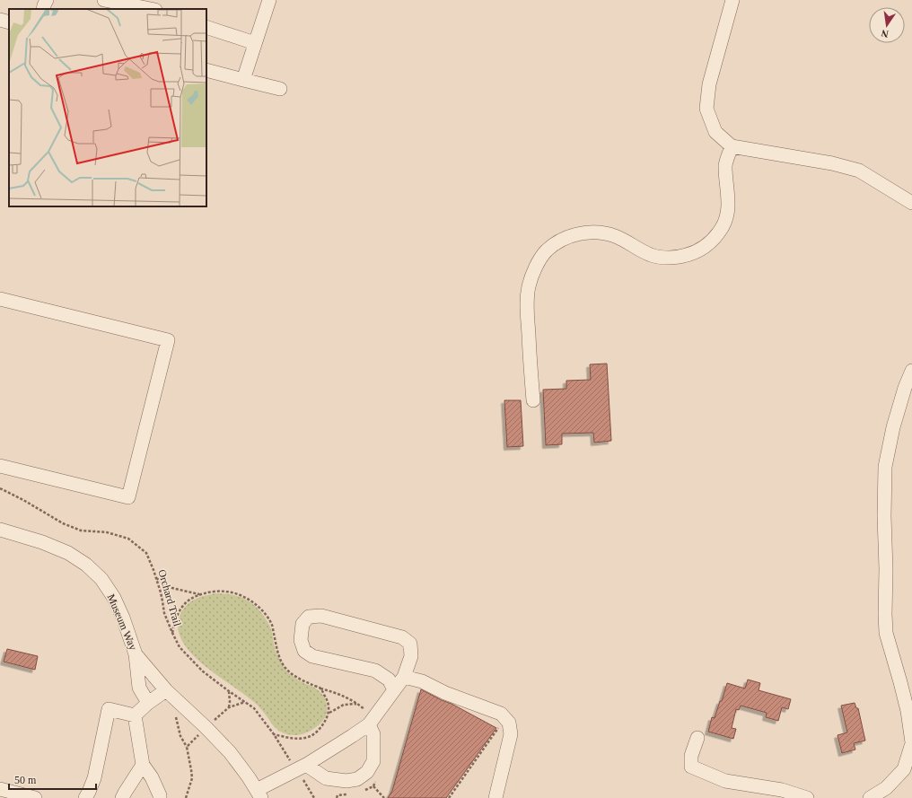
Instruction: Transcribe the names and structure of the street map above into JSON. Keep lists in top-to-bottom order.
{
  "streets": {
    "street": ["Museum Way"],
    "path": ["Orchard Trail"]
  },
  "scale_bar": "50 m",
  "north": "bottom"
}
